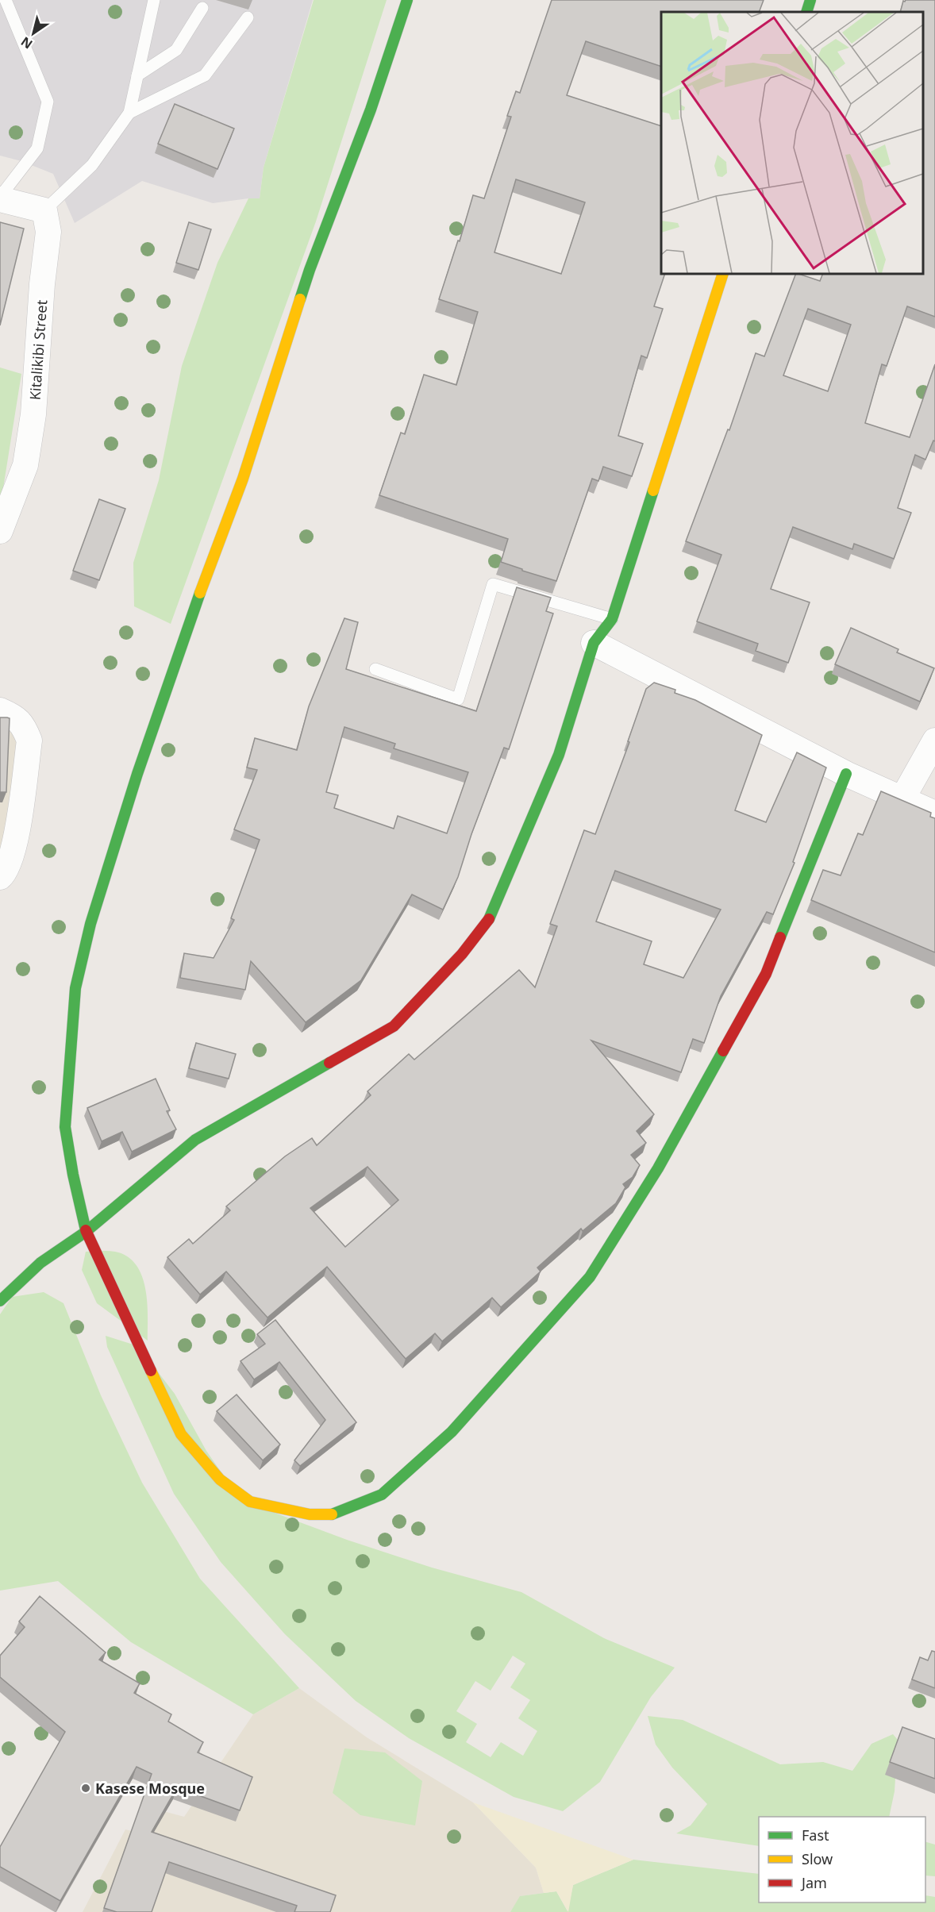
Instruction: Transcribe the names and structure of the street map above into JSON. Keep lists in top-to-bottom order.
{
  "streets": {
    "street": ["Kitalikibi Street"]
  },
  "places": ["Kasese Mosque"],
  "legend": ["Fast", "Slow", "Jam"],
  "north": "bottom left"
}
